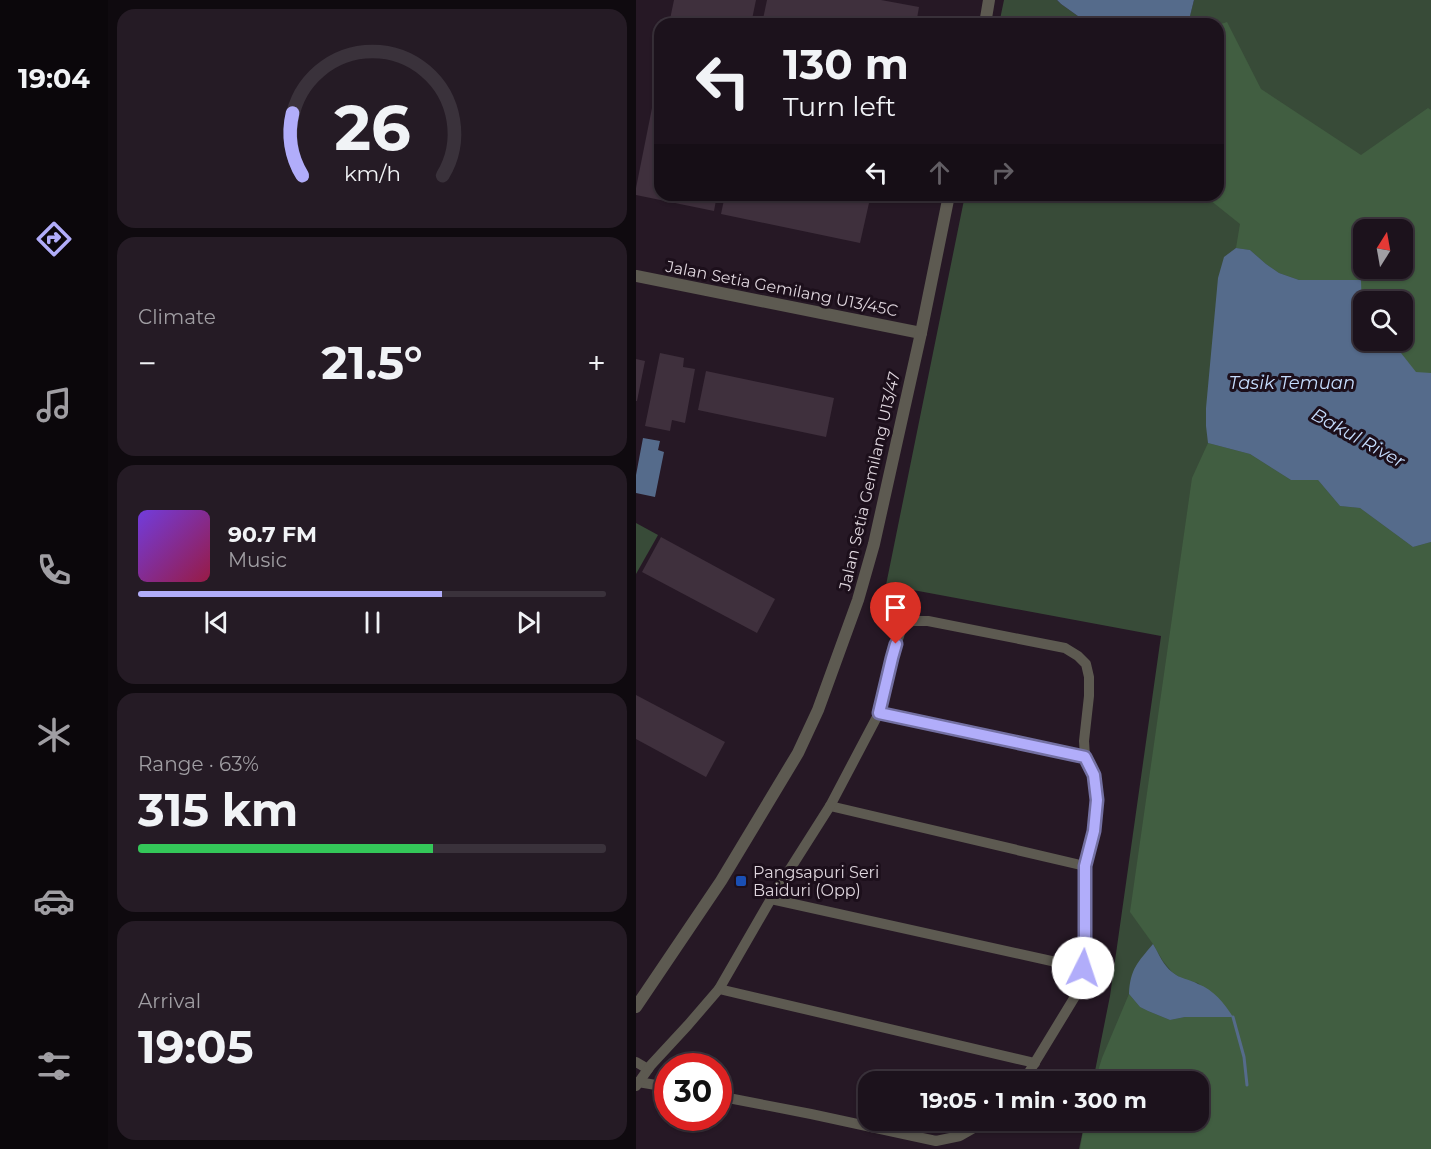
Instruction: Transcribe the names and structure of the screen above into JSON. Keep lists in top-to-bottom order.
{
  "streets": {
    "street": ["Jalan Setia Gemilang U13/45C", "Jalan Setia Gemilang U13/47"]
  },
  "crossings": [
    ["Jalan Setia Gemilang U13/45C", "Jalan Setia Gemilang U13/47"]
  ],
  "water": ["Tasik Temuan", "Bakul River"],
  "places": {
    "transit": ["Pangsapuri Seri Baiduri (Opp)"]
  },
  "north": "top",
  "page": {
    "tabs": "19:04",
    "turn": ["130 m", "Turn left"],
    "tile": [
      "Climate",
      ["Range · 63%", "315 km"],
      ["Arrival", "19:05"]
    ],
    "heat": ["−", "21.5°", "+"],
    "song": ["90.7 FM", "Music"],
    "limit": "30",
    "trip": "19:05 · 1 min · 300 m",
    "gauge": ["26", "km/h"]
  }
}
